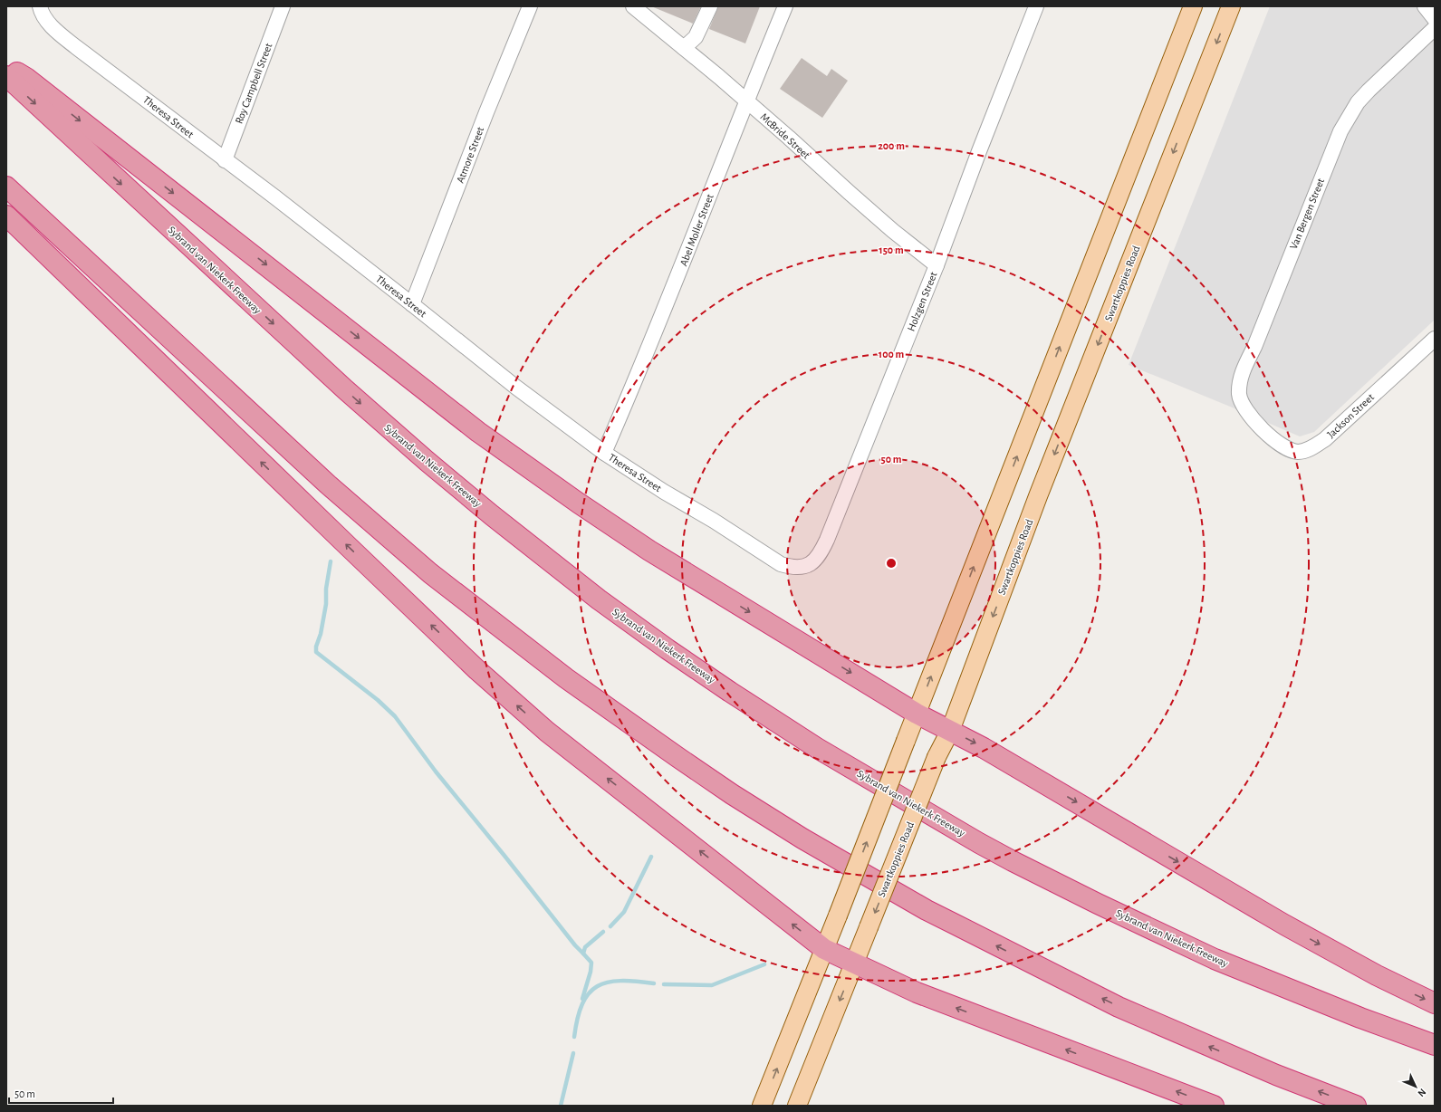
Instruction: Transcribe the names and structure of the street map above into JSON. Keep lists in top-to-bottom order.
{
  "streets": {
    "highway": ["Sybrand van Niekerk Freeway"],
    "main road": ["Swartkoppies Road"],
    "street": [
      "Roy Campbell Street",
      "Theresa Street",
      "McBride Street",
      "Atmore Street",
      "Van Bergen Street",
      "Abel Moller Street",
      "Holzgen Street",
      "Jackson Street"
    ]
  },
  "crossings": [
    ["Roy Campbell Street", "Theresa Street"],
    ["Theresa Street", "Atmore Street"],
    ["Theresa Street", "Abel Moller Street"],
    ["Theresa Street", "Holzgen Street"],
    ["McBride Street", "Abel Moller Street"],
    ["McBride Street", "Holzgen Street"],
    ["Van Bergen Street", "Jackson Street"]
  ],
  "scale_bar": "50 m",
  "north": "bottom right",
  "rings": [
    "200 m",
    "150 m",
    "100 m",
    "50 m"
  ]
}
